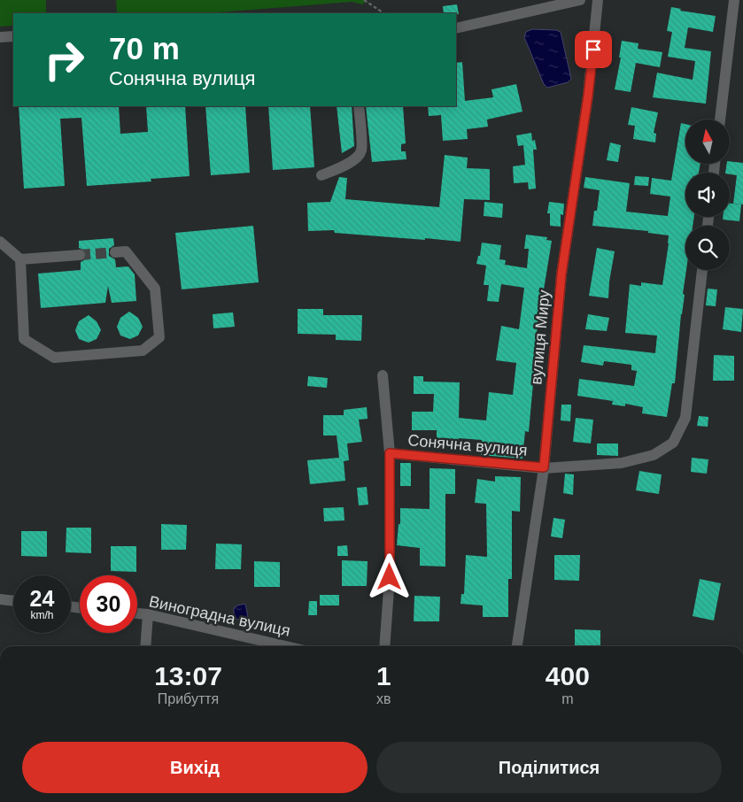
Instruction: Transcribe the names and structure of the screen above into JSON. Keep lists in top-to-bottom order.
{
  "streets": {
    "street": ["вулиця Миру", "Сонячна вулиця", "Виноградна вулиця"]
  },
  "crossings": [
    ["вулиця Миру", "Сонячна вулиця"]
  ],
  "north": "top",
  "page": {
    "turn": ["70 m", "Сонячна вулиця"],
    "speed": "24 km/h",
    "limit": "30",
    "eta": [
      "13:07",
      "Прибуття",
      "1",
      "хв",
      "400",
      "m"
    ],
    "buttons": ["Вихід", "Поділитися"]
  }
}
